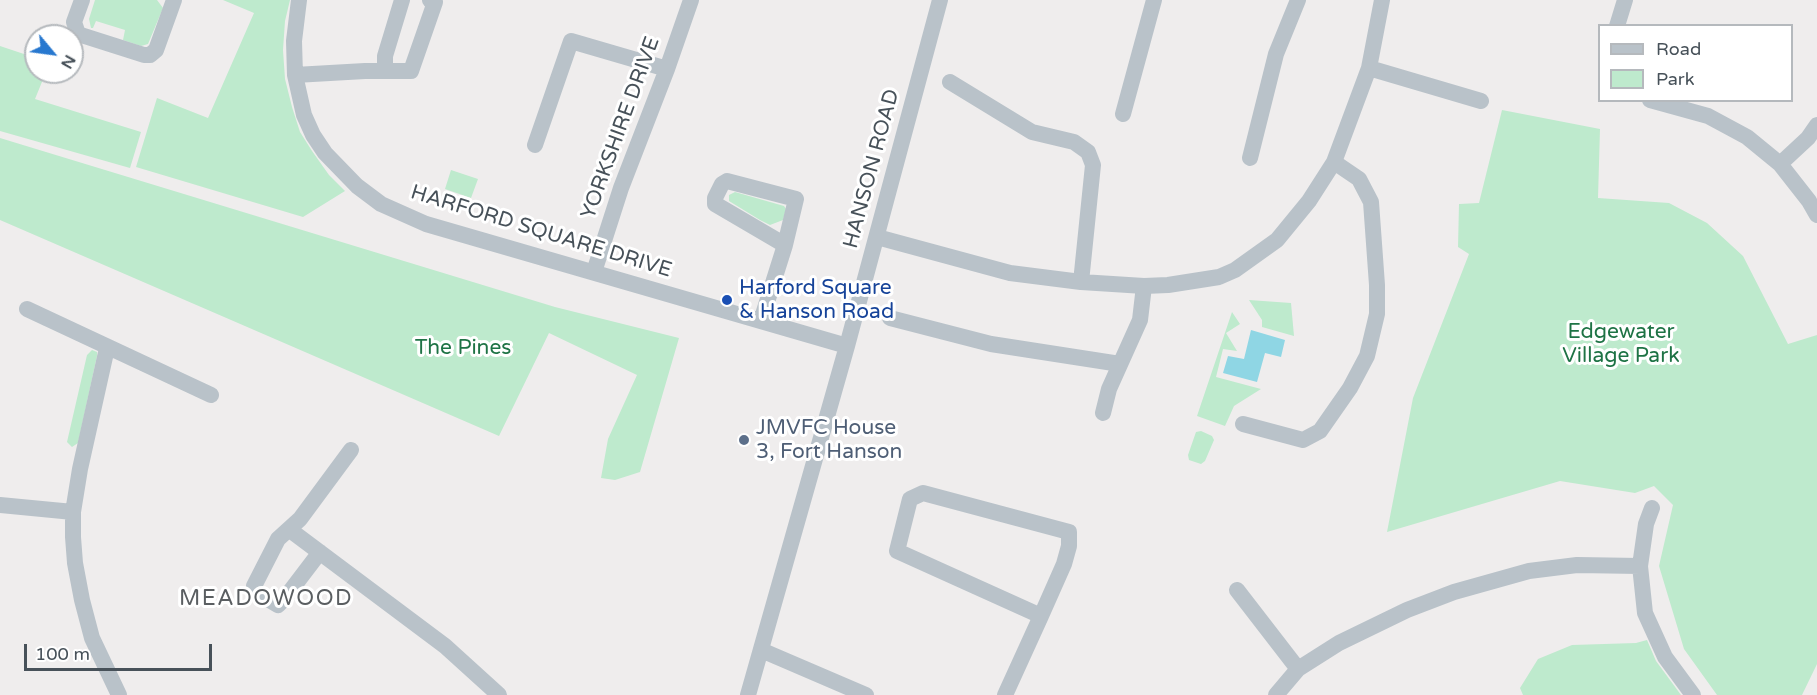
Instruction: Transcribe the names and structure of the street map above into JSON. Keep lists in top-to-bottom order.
{
  "streets": {
    "street": ["YORKSHIRE DRIVE", "HANSON ROAD", "HARFORD SQUARE DRIVE"]
  },
  "crossings": [
    ["YORKSHIRE DRIVE", "HARFORD SQUARE DRIVE"],
    ["HANSON ROAD", "HARFORD SQUARE DRIVE"]
  ],
  "districts": ["MEADOWOOD"],
  "parks": ["Edgewater Village Park", "The Pines"],
  "places": ["Harford Square & Hanson Road", "JMVFC House 3, Fort Hanson"],
  "legend": ["Road", "Park"],
  "scale_bar": "100 m",
  "north": "bottom right"
}
